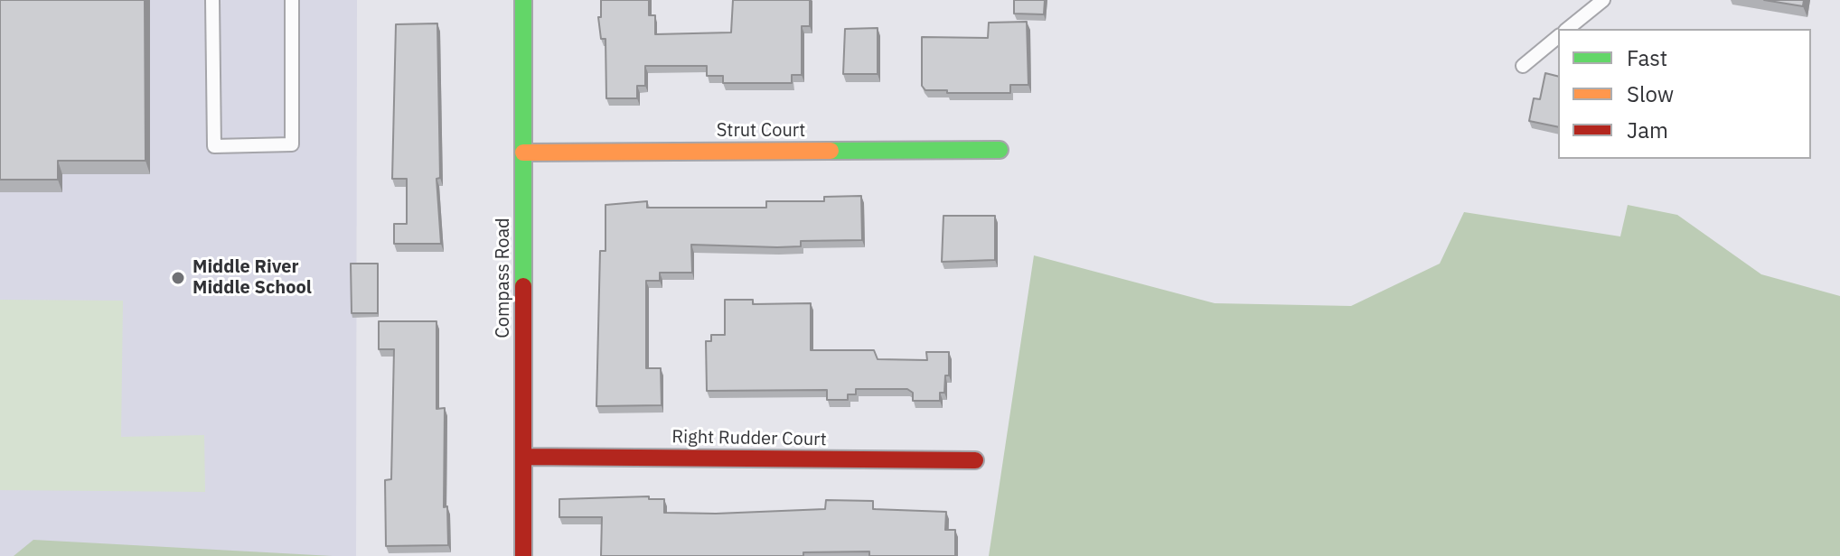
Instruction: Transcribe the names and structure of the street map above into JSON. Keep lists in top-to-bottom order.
{
  "streets": {
    "street": ["Strut Court", "Compass Road", "Right Rudder Court"]
  },
  "crossings": [
    ["Strut Court", "Compass Road"],
    ["Compass Road", "Right Rudder Court"]
  ],
  "places": ["Middle River Middle School"],
  "legend": ["Fast", "Slow", "Jam"]
}
